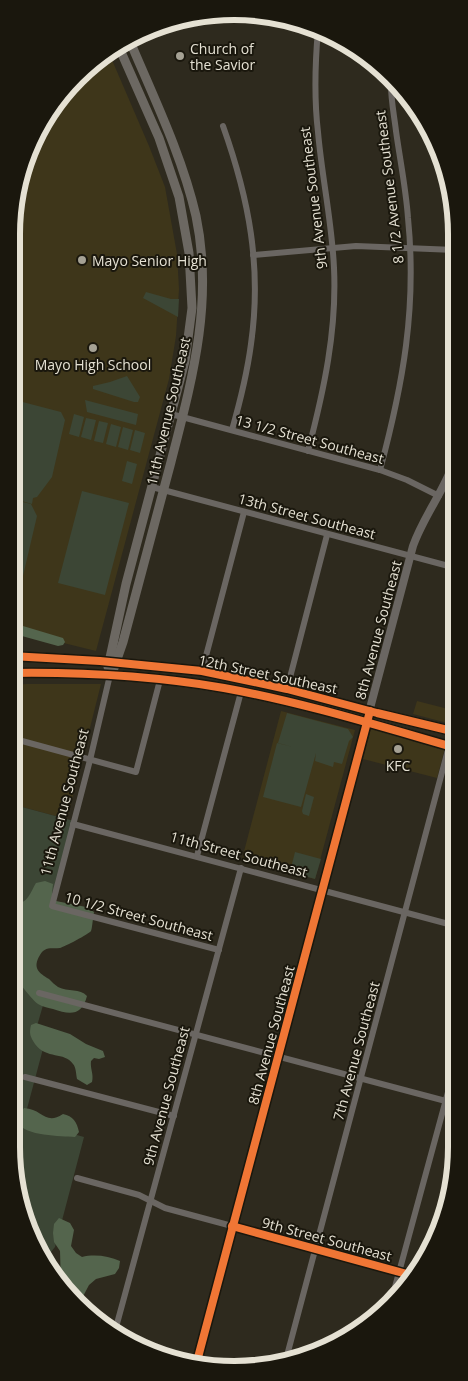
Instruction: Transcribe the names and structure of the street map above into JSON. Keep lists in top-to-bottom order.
{
  "streets": {
    "main road": ["11th Avenue Southeast", "12th Street Southeast"],
    "street": [
      "8 1/2 Avenue Southeast",
      "9th Avenue Southeast",
      "13 1/2 Street Southeast",
      "13th Street Southeast",
      "8th Avenue Southeast",
      "11th Street Southeast",
      "10 1/2 Street Southeast",
      "7th Avenue Southeast",
      "9th Street Southeast"
    ]
  },
  "crossings": [
    ["8 1/2 Avenue Southeast", "13 1/2 Street Southeast"],
    ["9th Avenue Southeast", "13 1/2 Street Southeast"],
    ["9th Avenue Southeast", "11th Street Southeast"],
    ["9th Avenue Southeast", "10 1/2 Street Southeast"],
    ["9th Avenue Southeast", "9th Street Southeast"],
    ["11th Avenue Southeast", "13 1/2 Street Southeast"],
    ["11th Avenue Southeast", "13th Street Southeast"],
    ["11th Avenue Southeast", "12th Street Southeast"],
    ["11th Avenue Southeast", "11th Street Southeast"],
    ["11th Avenue Southeast", "10 1/2 Street Southeast"],
    ["13 1/2 Street Southeast", "8th Avenue Southeast"],
    ["13th Street Southeast", "8th Avenue Southeast"],
    ["8th Avenue Southeast", "12th Street Southeast"],
    ["8th Avenue Southeast", "11th Street Southeast"],
    ["8th Avenue Southeast", "9th Street Southeast"],
    ["11th Street Southeast", "7th Avenue Southeast"],
    ["7th Avenue Southeast", "9th Street Southeast"]
  ],
  "places": [
    "Church of the Savior",
    "Mayo Senior High",
    "Mayo High School",
    "KFC"
  ]
}
